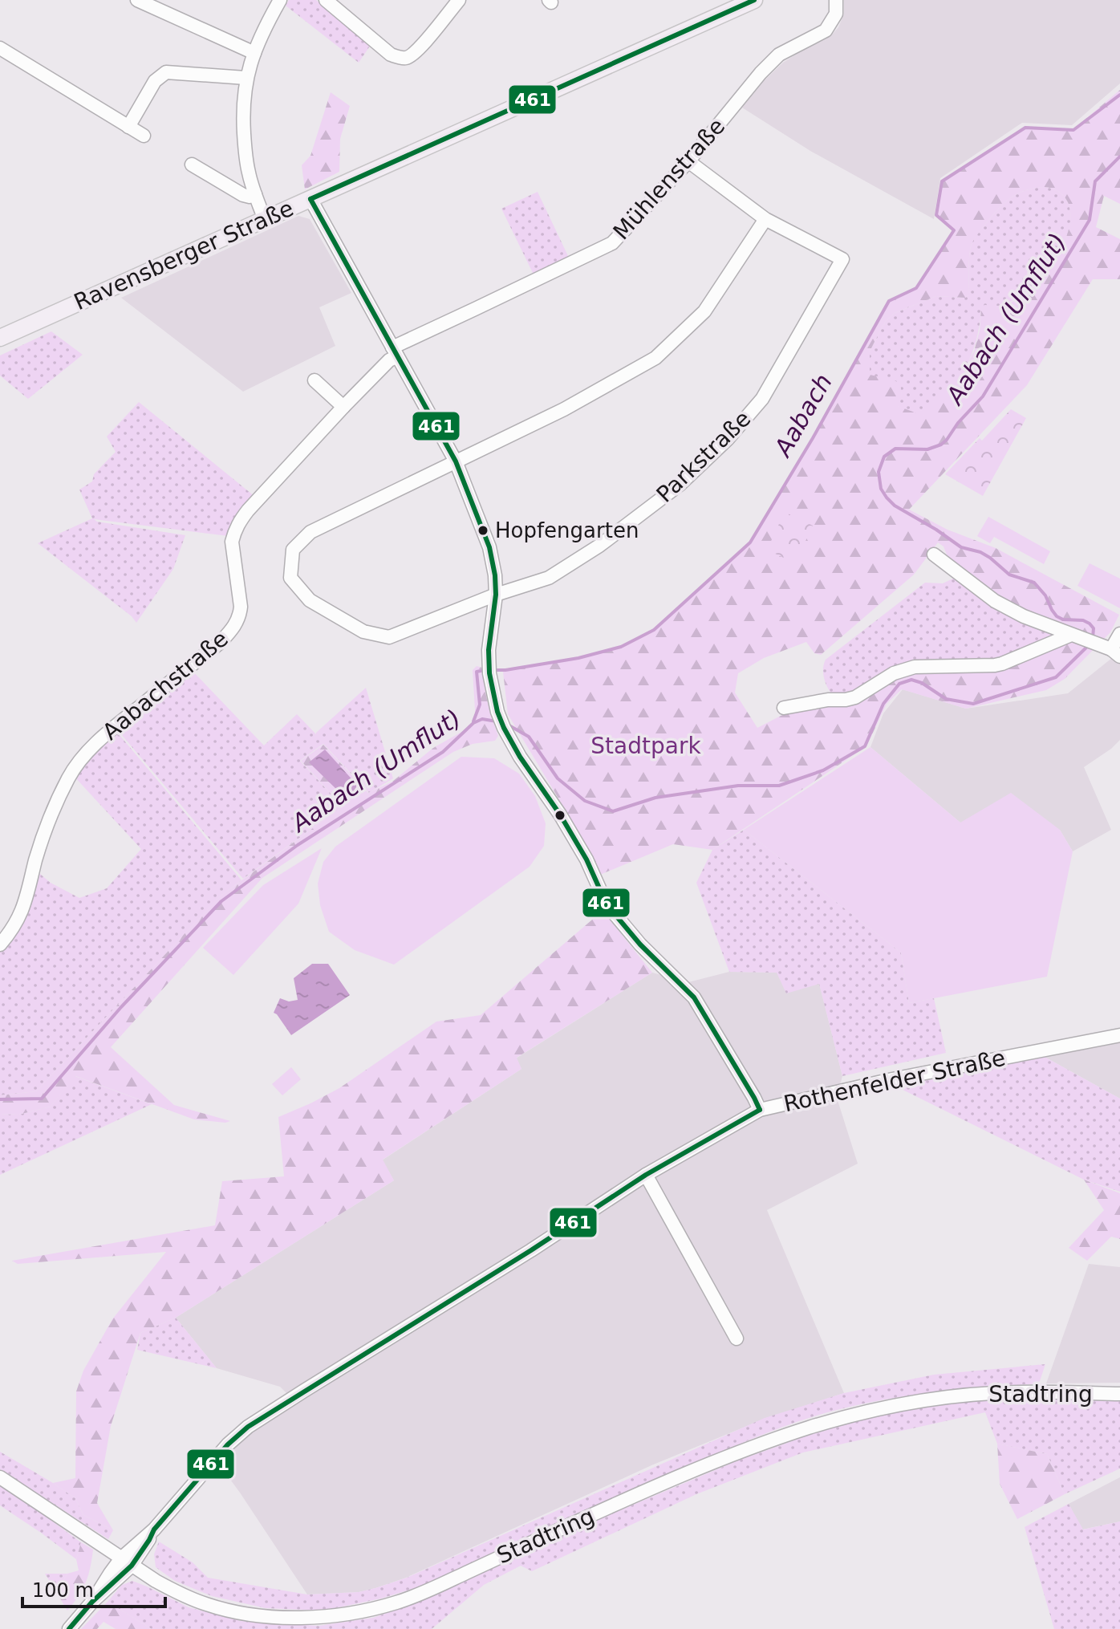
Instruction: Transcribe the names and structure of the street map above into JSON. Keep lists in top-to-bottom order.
{
  "streets": {
    "main road": ["Ravensberger Straße"],
    "street": [
      "Mühlenstraße",
      "Parkstraße",
      "Aabachstraße",
      "Rothenfelder Straße",
      "Stadtring"
    ]
  },
  "crossings": [
    ["Mühlenstraße", "Aabachstraße"],
    ["Rothenfelder Straße", "Stadtring"]
  ],
  "water": ["Aabach (Umflut)", "Aabach"],
  "parks": ["Stadtpark"],
  "places": ["Hopfengarten"],
  "lines": ["transit line 461"],
  "scale_bar": "100 m"
}
